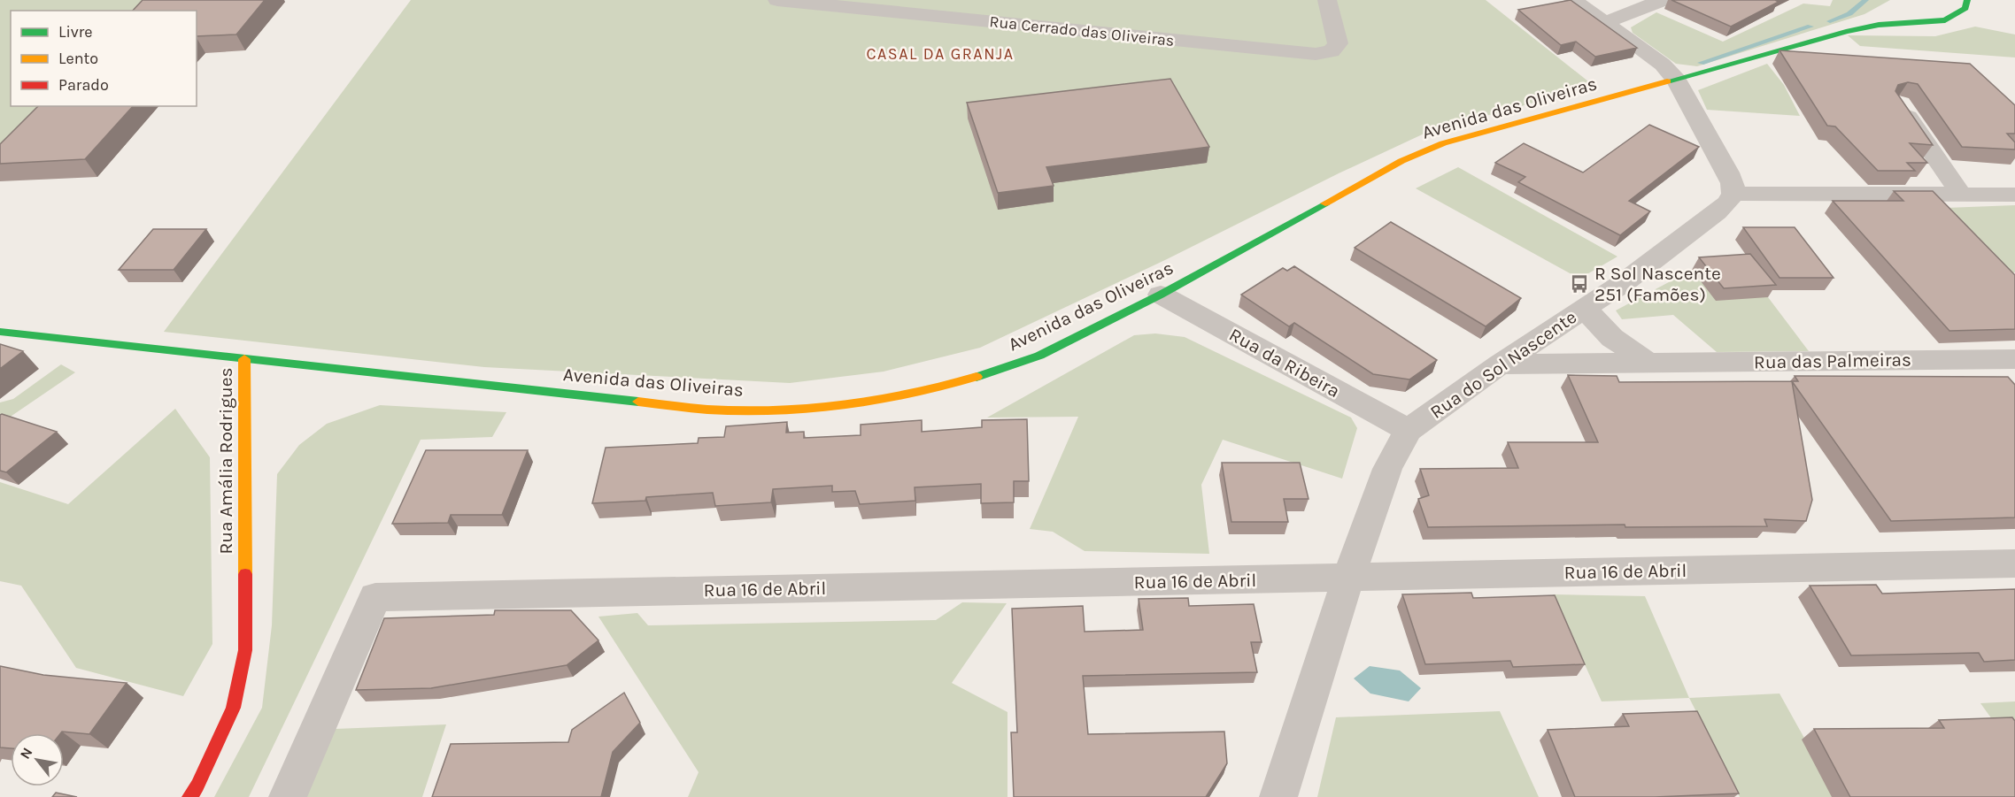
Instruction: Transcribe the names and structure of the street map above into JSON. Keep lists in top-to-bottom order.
{
  "streets": {
    "street": [
      "Rua Cerrado das Oliveiras",
      "Avenida das Oliveiras",
      "Rua das Palmeiras",
      "Rua da Ribeira",
      "Rua do Sol Nascente",
      "Rua Amália Rodrigues",
      "Rua 16 de Abril"
    ]
  },
  "crossings": [
    ["Avenida das Oliveiras", "Rua da Ribeira"],
    ["Avenida das Oliveiras", "Rua Amália Rodrigues"],
    ["Rua das Palmeiras", "Rua do Sol Nascente"],
    ["Rua da Ribeira", "Rua do Sol Nascente"],
    ["Rua do Sol Nascente", "Rua 16 de Abril"]
  ],
  "districts": ["CASAL DA GRANJA"],
  "places": {
    "bus stop": ["R Sol Nascente 251 (Famões)"]
  },
  "legend": ["Livre", "Lento", "Parado"],
  "north": "top left"
}
